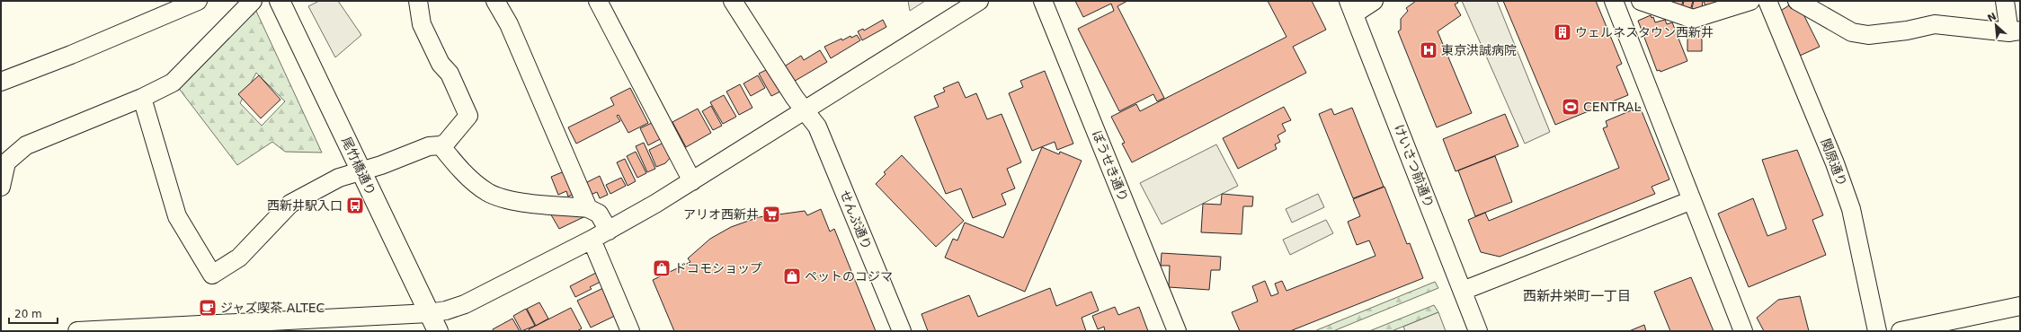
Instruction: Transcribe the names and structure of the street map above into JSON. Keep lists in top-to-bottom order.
{
  "streets": {
    "main road": ["尾竹橋通り"],
    "street": [
      "関原通り",
      "ぼうせき通り",
      "けいさつ前通り",
      "せんぷ通り"
    ]
  },
  "districts": ["西新井栄町一丁目"],
  "places": {
    "building": ["ウェルネスタウン西新井"],
    "hospital": ["東京洪誠病院"],
    "sports": ["CENTRAL"],
    "bus stop": ["西新井駅入口"],
    "supermarket": ["アリオ西新井"],
    "shop": ["ドコモショップ", "ペットのコジマ"],
    "cafe": ["ジャズ喫茶 ALTEC"]
  },
  "scale_bar": "20 m",
  "north": "top left"
}
